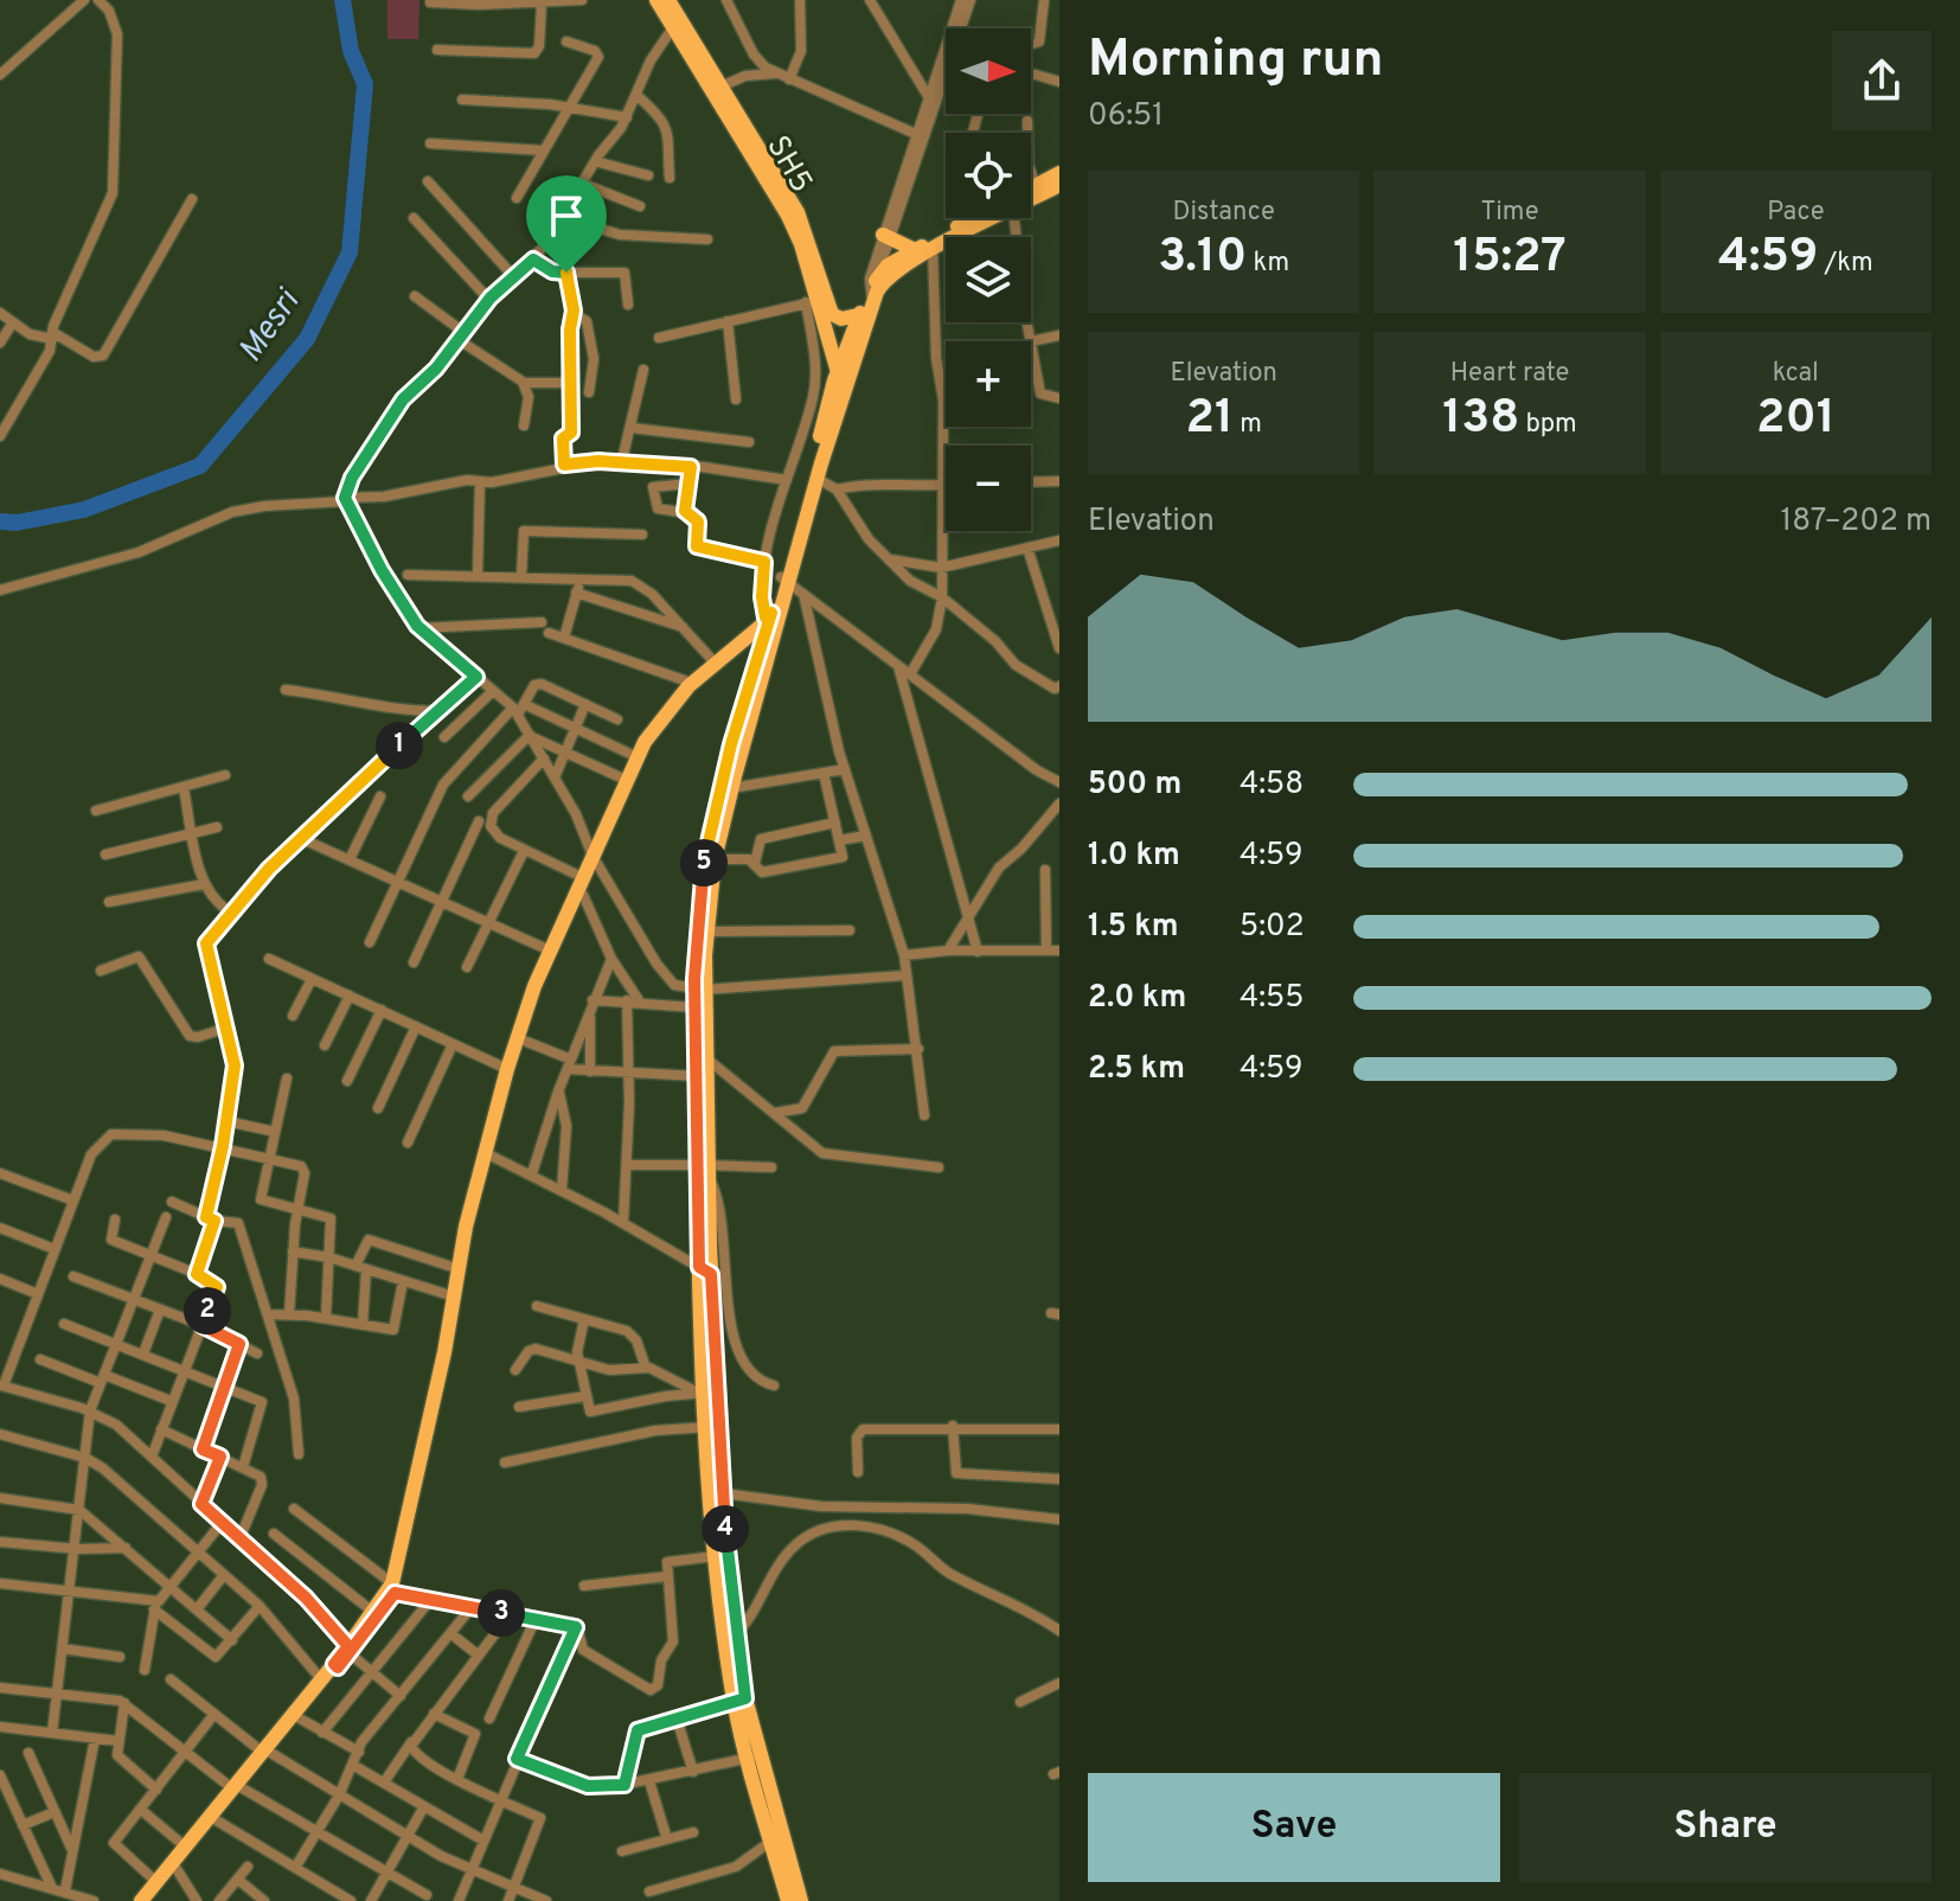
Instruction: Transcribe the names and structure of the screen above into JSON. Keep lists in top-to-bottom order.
{
  "streets": {
    "main road": ["SH5"]
  },
  "water": ["Mesri"],
  "north": "right",
  "page": {
    "heading": ["Morning run", "06:51"],
    "map_buttons": ["+", "−"],
    "stats": [
      ["Distance", "3.10 km"],
      ["Time", "15:27"],
      ["Pace", "4:59 /km"],
      ["Elevation", "21 m"],
      ["Heart rate", "138 bpm"],
      ["kcal", "201"]
    ],
    "chart": ["Elevation", "187–202 m"],
    "pins": [
      "1",
      "5",
      "2",
      "4",
      "3"
    ],
    "list": [
      {
        "name": "500 m",
        "note": "4:58"
      },
      {
        "name": "1.0 km",
        "note": "4:59"
      },
      {
        "name": "1.5 km",
        "note": "5:02"
      },
      {
        "name": "2.0 km",
        "note": "4:55"
      },
      {
        "name": "2.5 km",
        "note": "4:59"
      }
    ],
    "buttons": ["Save", "Share"]
  }
}
